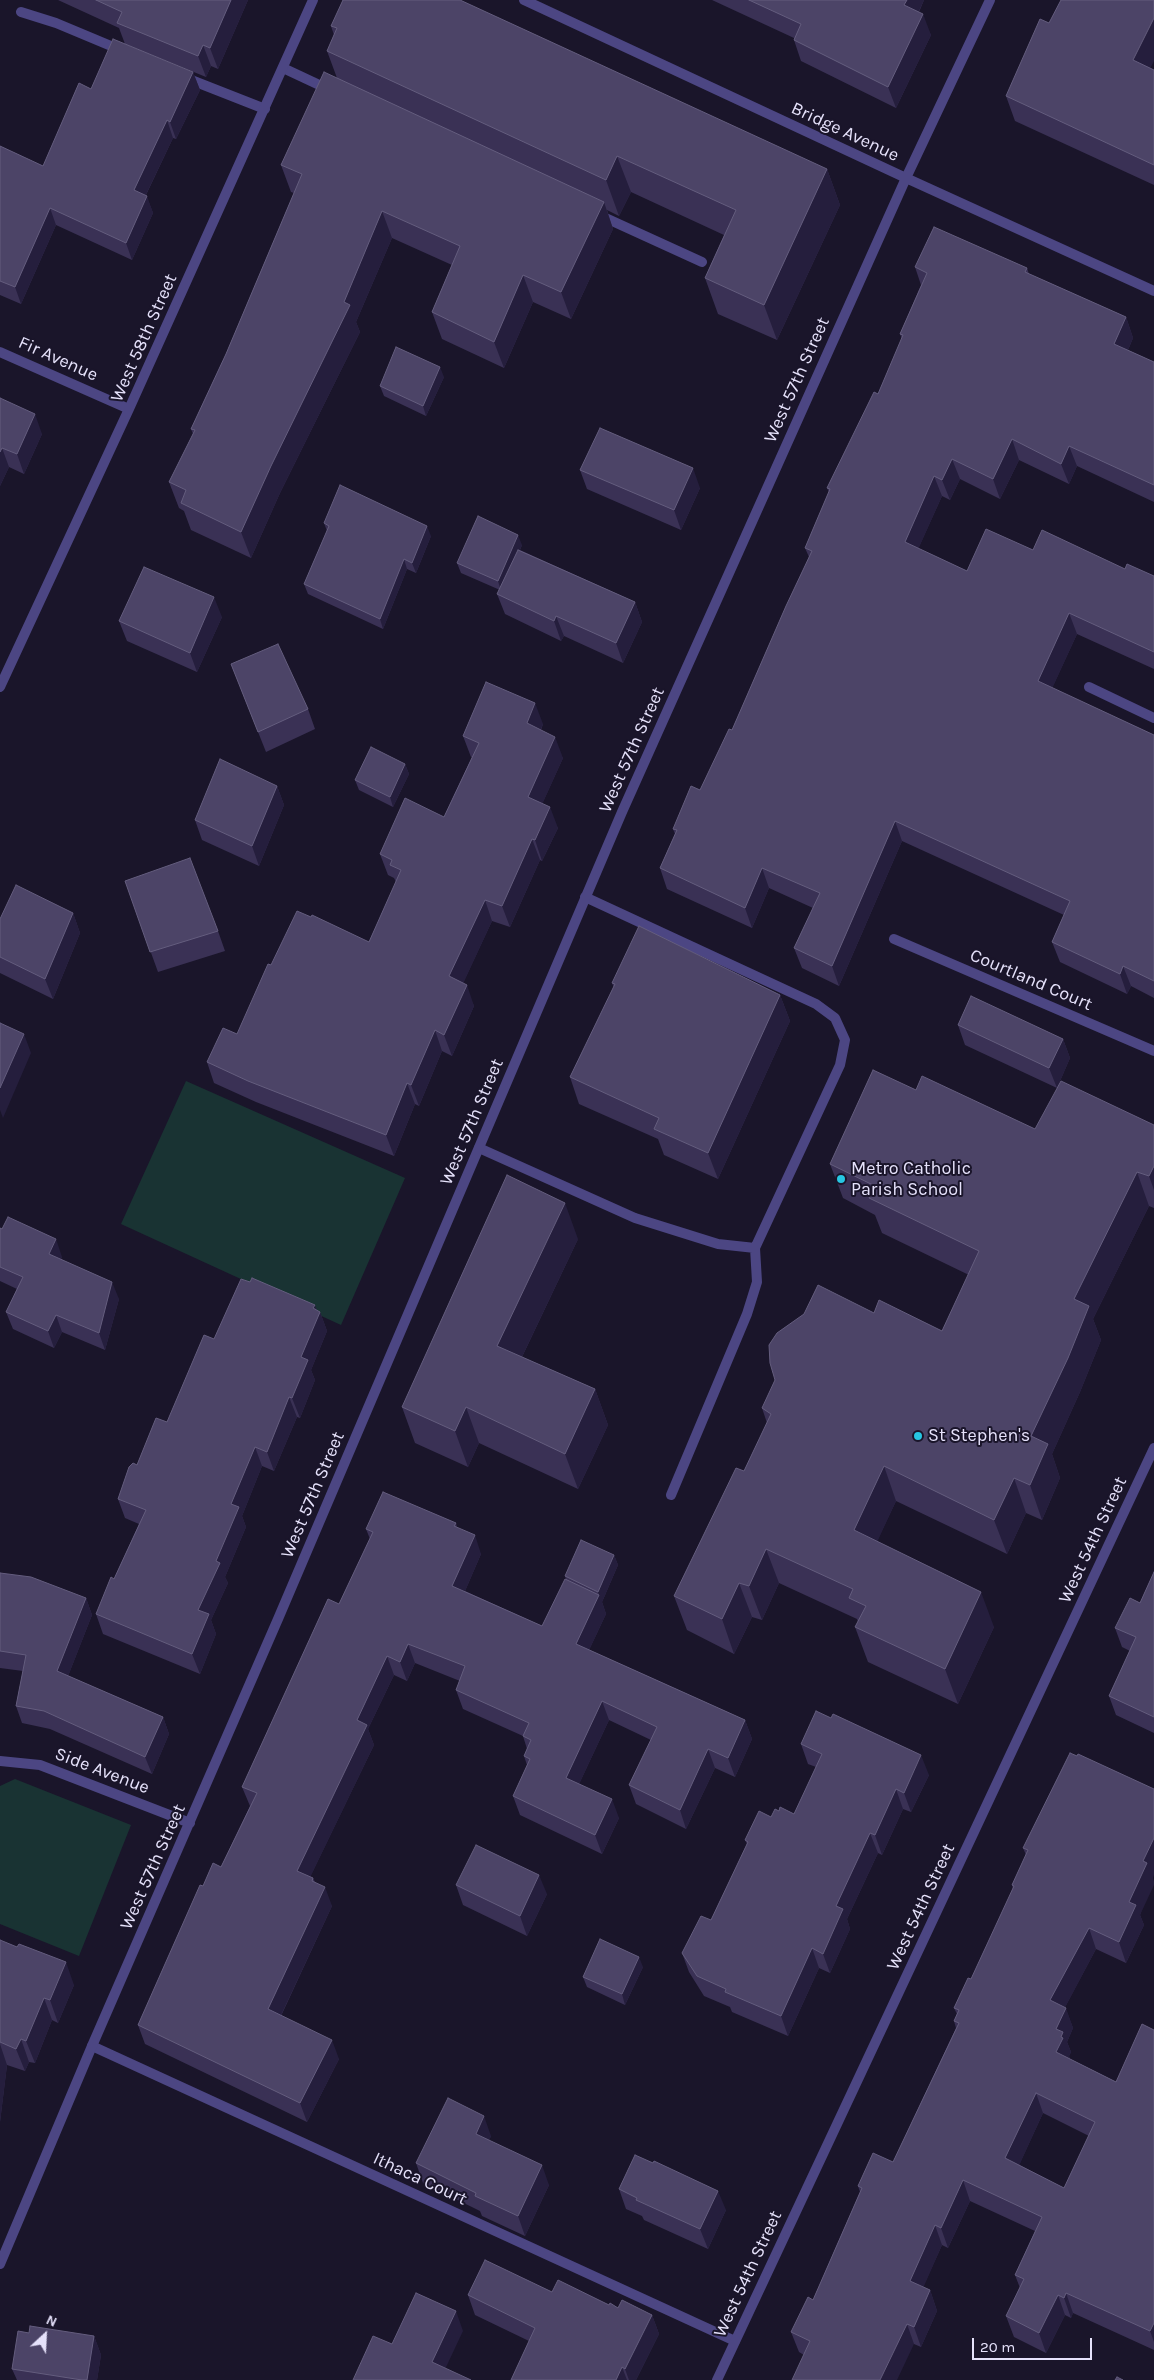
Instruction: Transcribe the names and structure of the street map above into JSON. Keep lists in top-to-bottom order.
{
  "streets": {
    "street": [
      "Bridge Avenue",
      "West 58th Street",
      "Fir Avenue",
      "West 57th Street",
      "Courtland Court",
      "West 54th Street",
      "Side Avenue",
      "Ithaca Court"
    ]
  },
  "crossings": [
    ["Bridge Avenue", "West 57th Street"],
    ["West 58th Street", "Fir Avenue"],
    ["West 57th Street", "Side Avenue"],
    ["West 57th Street", "Ithaca Court"],
    ["West 54th Street", "Ithaca Court"]
  ],
  "places": ["Metro Catholic Parish School", "St Stephen's"],
  "scale_bar": "20 m",
  "north": "top right"
}
